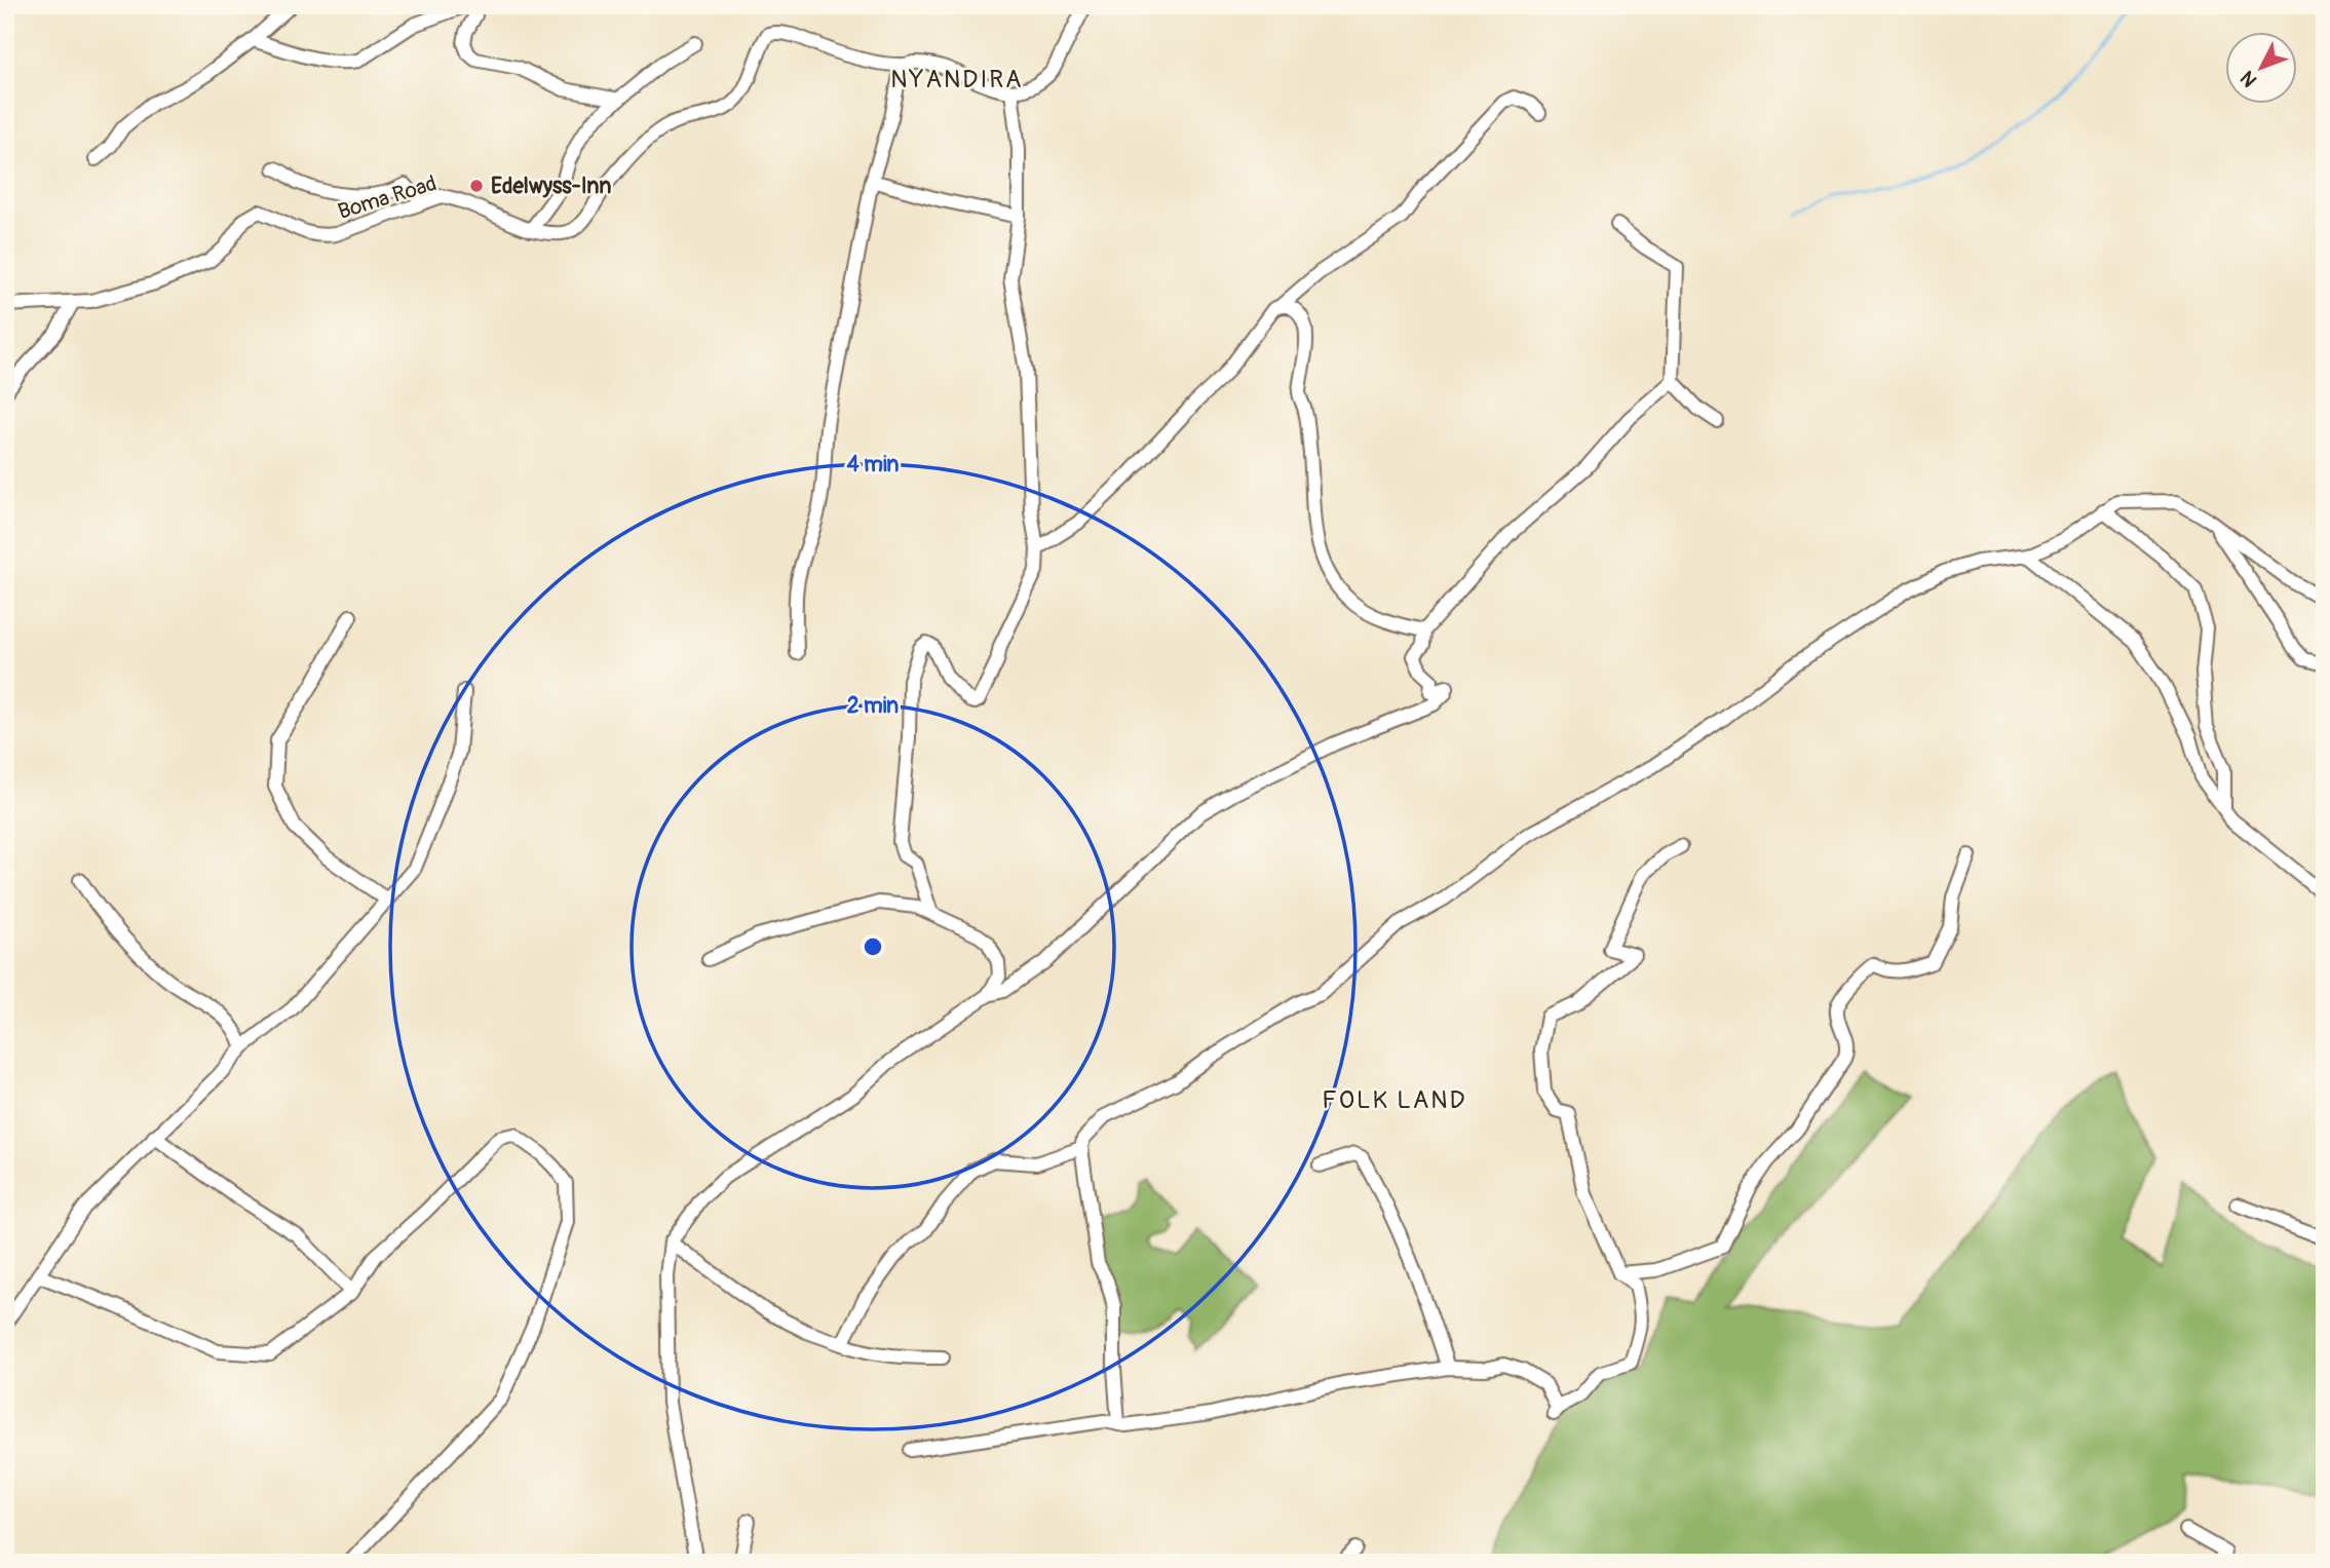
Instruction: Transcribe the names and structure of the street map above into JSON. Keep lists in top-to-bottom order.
{
  "streets": {
    "street": ["Boma Road"]
  },
  "districts": ["NYANDIRA", "FOLK LAND"],
  "places": ["Edelwyss-Inn"],
  "north": "bottom left",
  "rings": ["4 min", "2 min"]
}
